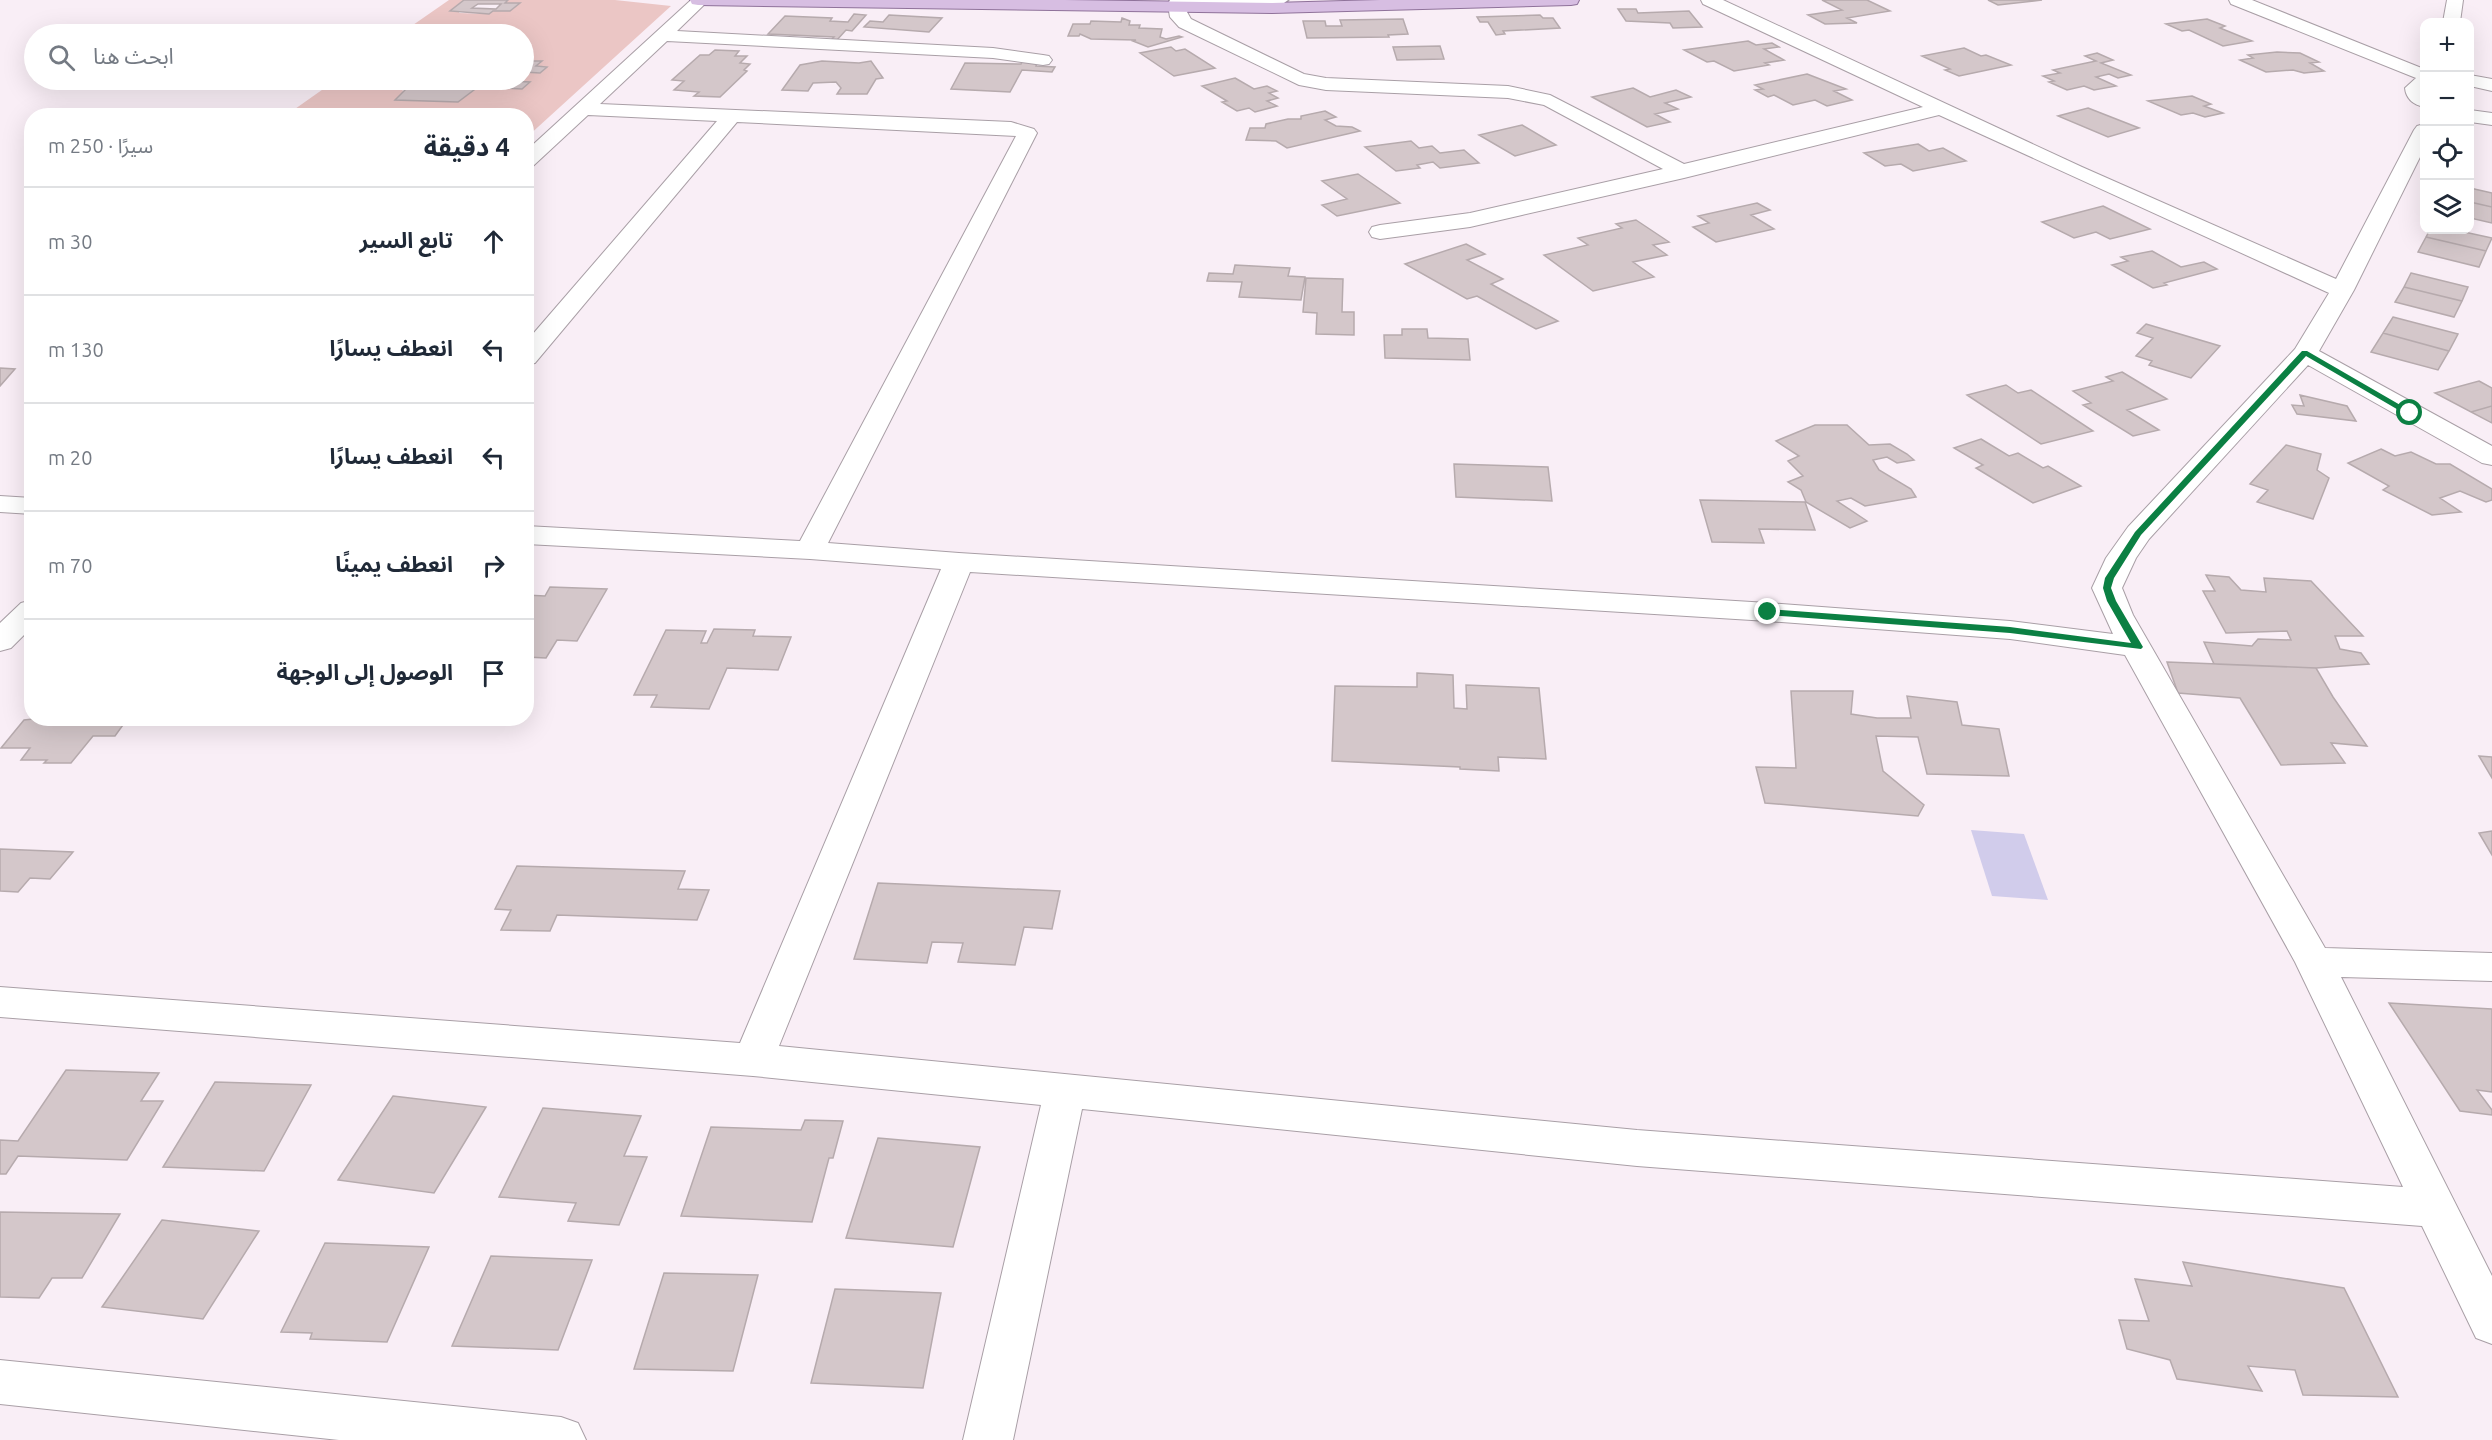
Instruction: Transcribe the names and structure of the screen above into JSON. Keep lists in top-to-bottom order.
{
  "page": {
    "map_buttons": ["+", "−"],
    "search": "ابحث هنا",
    "heading": ["4 دقيقة", "سيرًا · 250 m"],
    "list": [
      ["تابع السير", "30 m"],
      ["انعطف يسارًا", "130 m"],
      ["انعطف يسارًا", "20 m"],
      ["انعطف يمينًا", "70 m"],
      "الوصول إلى الوجهة"
    ]
  }
}
